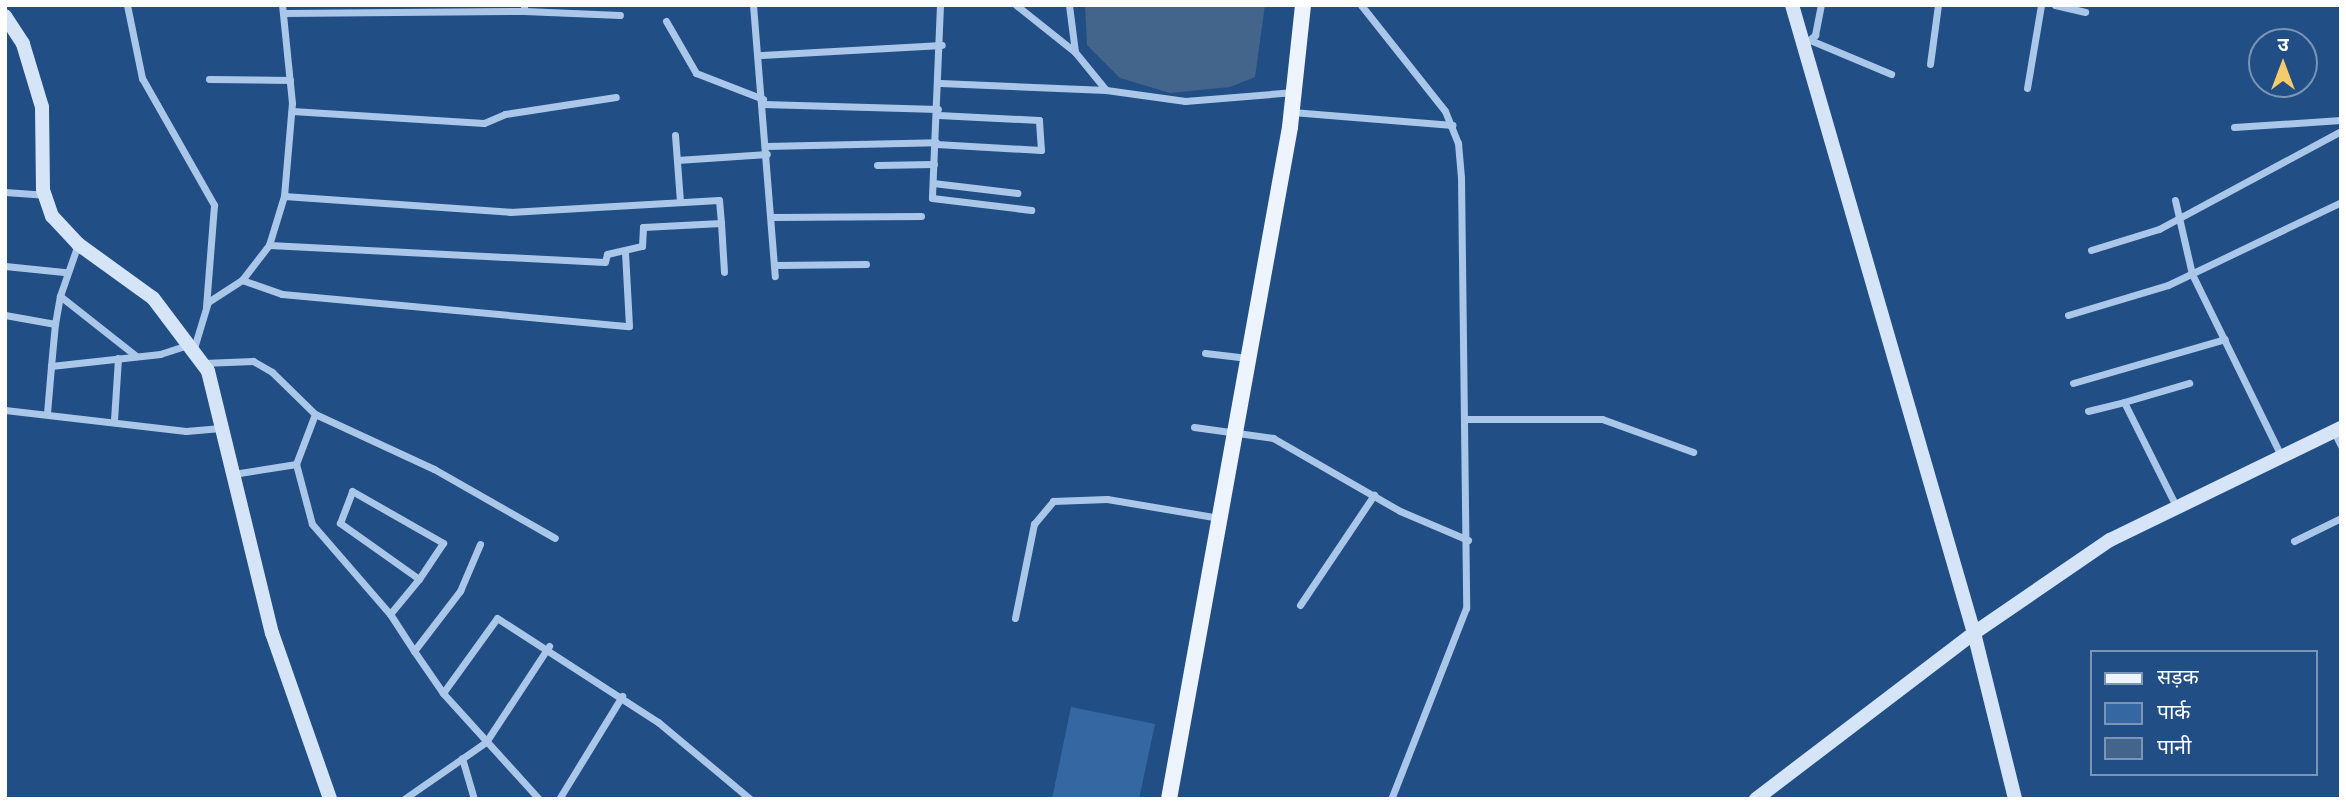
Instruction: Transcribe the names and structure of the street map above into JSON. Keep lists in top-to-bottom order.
{
  "legend": ["सड़क", "पार्क", "पानी"],
  "north": "top"
}
